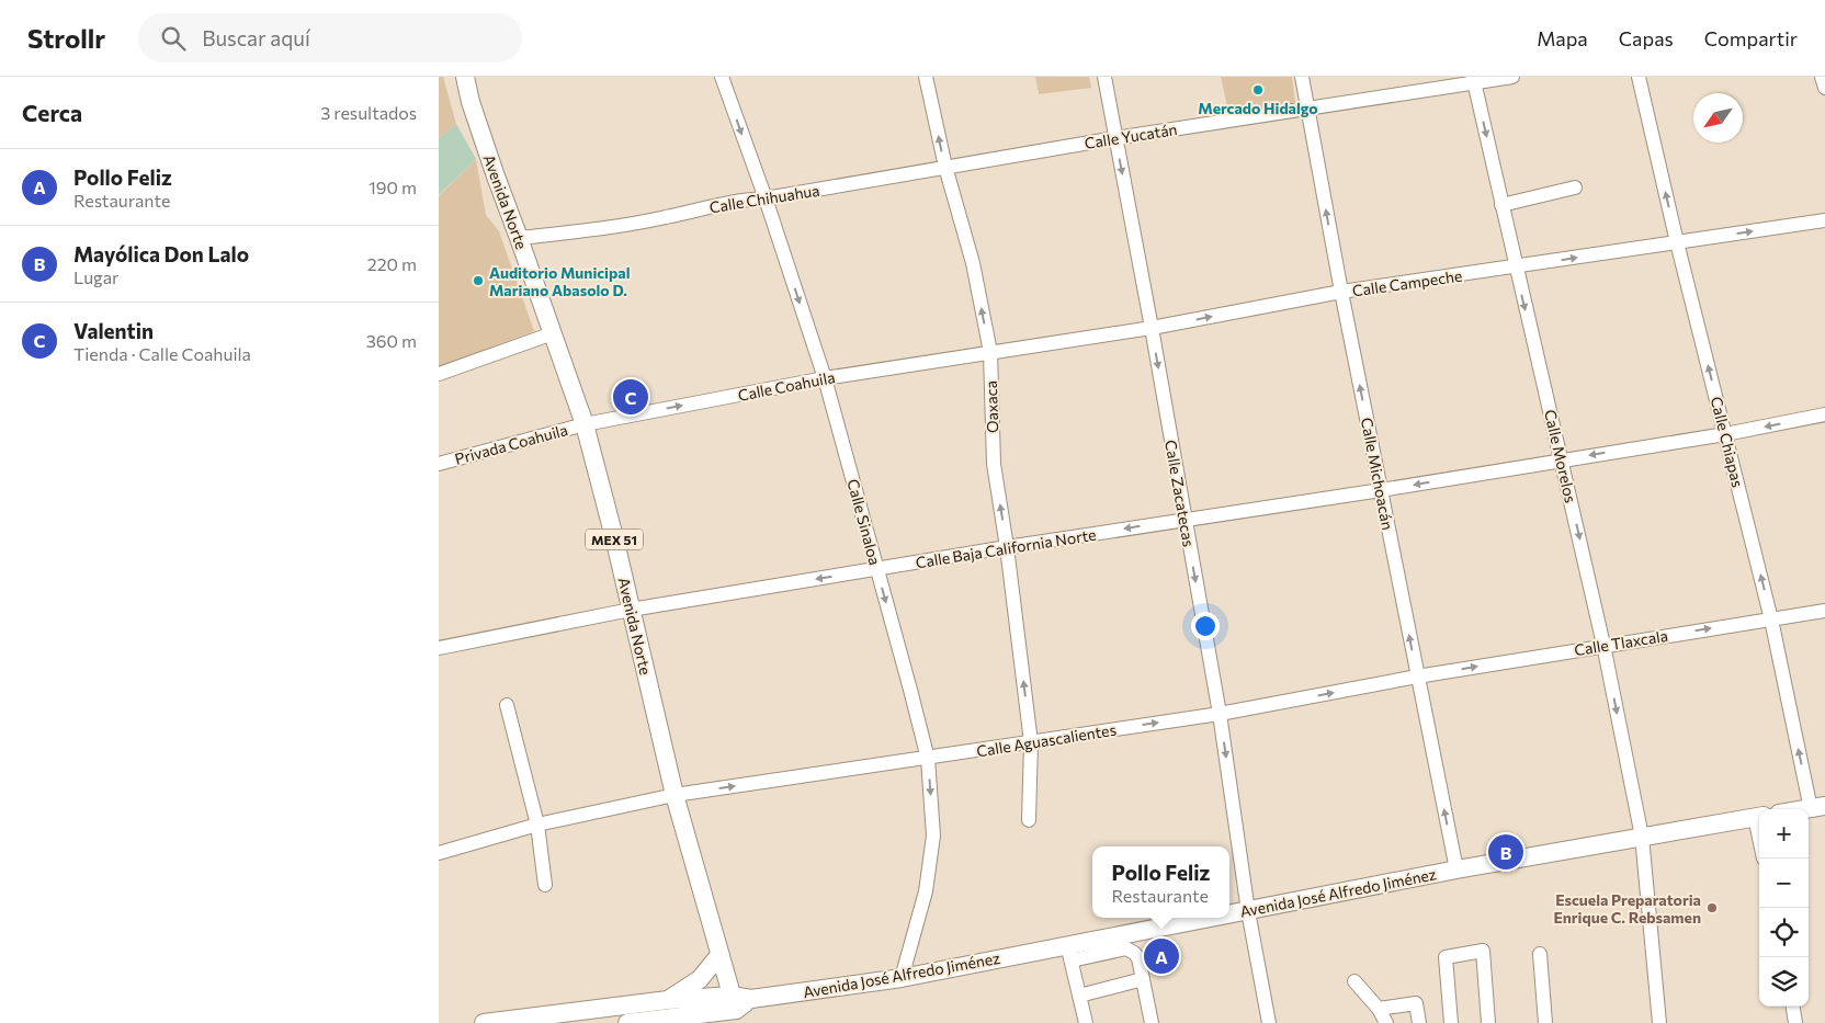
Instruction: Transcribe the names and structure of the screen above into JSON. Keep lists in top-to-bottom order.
{
  "streets": {
    "main road": ["Avenida Norte", "MEX 51", "Avenida José Alfredo Jiménez"],
    "street": [
      "Calle Yucatán",
      "Calle Chihuahua",
      "Calle Campeche",
      "Calle Coahuila",
      "Oaxaca",
      "Calle Chiapas",
      "Privada Coahuila",
      "Calle Morelos",
      "Calle Michoacán",
      "Calle Zacatecas",
      "Calle Sinaloa",
      "Calle Baja California Norte",
      "Calle Tlaxcala",
      "Calle Aguascalientes"
    ]
  },
  "crossings": [
    ["Calle Yucatán", "Calle Chihuahua"],
    ["Calle Yucatán", "Oaxaca"],
    ["Calle Yucatán", "Calle Morelos"],
    ["Calle Yucatán", "Calle Michoacán"],
    ["Calle Yucatán", "Calle Zacatecas"],
    ["Calle Chihuahua", "Avenida Norte"],
    ["Calle Chihuahua", "Oaxaca"],
    ["Calle Chihuahua", "Calle Sinaloa"],
    ["Avenida Norte", "Calle Coahuila"],
    ["Avenida Norte", "Privada Coahuila"],
    ["Avenida Norte", "Calle Baja California Norte"],
    ["Avenida Norte", "Calle Aguascalientes"],
    ["Avenida Norte", "Avenida José Alfredo Jiménez"],
    ["Calle Campeche", "Calle Coahuila"],
    ["Calle Campeche", "Oaxaca"],
    ["Calle Campeche", "Calle Chiapas"],
    ["Calle Campeche", "Calle Morelos"],
    ["Calle Campeche", "Calle Michoacán"],
    ["Calle Campeche", "Calle Zacatecas"],
    ["Calle Coahuila", "Oaxaca"],
    ["Calle Coahuila", "Privada Coahuila"],
    ["Calle Coahuila", "Calle Sinaloa"],
    ["Oaxaca", "Calle Baja California Norte"],
    ["Oaxaca", "Calle Aguascalientes"],
    ["Calle Chiapas", "Calle Baja California Norte"],
    ["Calle Chiapas", "Calle Tlaxcala"],
    ["Calle Morelos", "Calle Baja California Norte"],
    ["Calle Morelos", "Calle Tlaxcala"],
    ["Calle Morelos", "Avenida José Alfredo Jiménez"],
    ["Calle Michoacán", "Calle Baja California Norte"],
    ["Calle Michoacán", "Calle Tlaxcala"],
    ["Calle Michoacán", "Calle Aguascalientes"],
    ["Calle Michoacán", "Avenida José Alfredo Jiménez"],
    ["Calle Zacatecas", "Calle Baja California Norte"],
    ["Calle Zacatecas", "Calle Aguascalientes"],
    ["Calle Zacatecas", "Avenida José Alfredo Jiménez"],
    ["Calle Sinaloa", "Calle Baja California Norte"],
    ["Calle Sinaloa", "Calle Aguascalientes"],
    ["Calle Sinaloa", "Avenida José Alfredo Jiménez"],
    ["Calle Tlaxcala", "Calle Aguascalientes"]
  ],
  "one_way": [
    "Calle Campeche",
    "Calle Coahuila",
    "Oaxaca",
    "Calle Chiapas",
    "Calle Morelos",
    "Calle Michoacán",
    "Calle Zacatecas",
    "Calle Sinaloa",
    "Calle Baja California Norte",
    "Calle Tlaxcala",
    "Calle Aguascalientes"
  ],
  "places": ["Mercado Hidalgo", "Auditorio Municipal Mariano Abasolo D.", "Escuela Preparatoria Enrique C. Rebsamen"],
  "north": "bottom left",
  "page": {
    "header": "Strollr",
    "search": "Buscar aquí",
    "nav": ["Mapa", "Capas", "Compartir"],
    "heading": ["Cerca", "3 resultados"],
    "list": [
      {
        "mark": "A",
        "name": "Pollo Feliz",
        "note": "Restaurante",
        "value": "190 m"
      },
      {
        "mark": "B",
        "name": "Mayólica Don Lalo",
        "note": "Lugar",
        "value": "220 m"
      },
      {
        "mark": "C",
        "name": "Valentin",
        "note": "Tienda · Calle Coahuila",
        "value": "360 m"
      }
    ],
    "pins": ["C", "B", "A"],
    "map_buttons": ["+", "−"],
    "popup": ["Pollo Feliz", "Restaurante"]
  }
}
